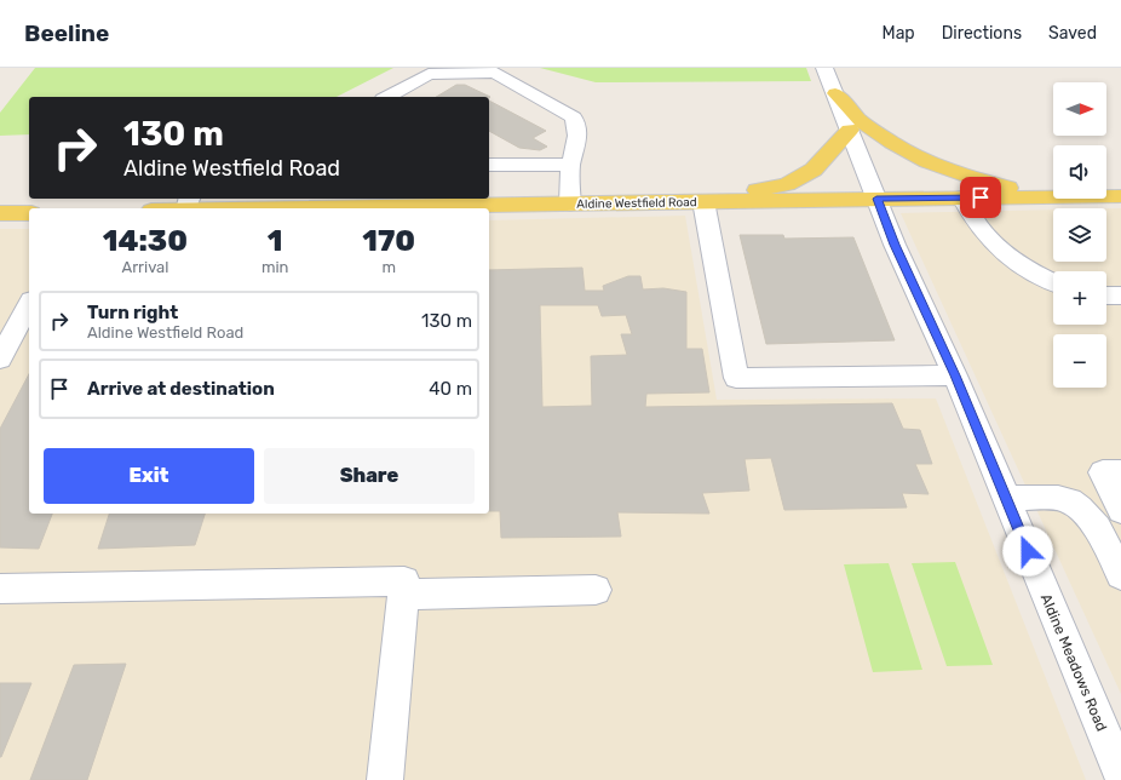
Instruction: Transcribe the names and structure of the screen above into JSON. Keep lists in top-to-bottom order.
{
  "streets": {
    "main road": ["Aldine Westfield Road"],
    "street": ["Aldine Meadows Road"]
  },
  "crossings": [
    ["Aldine Westfield Road", "Aldine Meadows Road"]
  ],
  "north": "right",
  "page": {
    "header": "Beeline",
    "nav": ["Map", "Directions", "Saved"],
    "map_buttons": ["+", "−"],
    "turn": ["130 m", "Aldine Westfield Road"],
    "eta": [
      "14:30",
      "Arrival",
      "1",
      "min",
      "170",
      "m"
    ],
    "list": [
      {
        "name": "Turn right",
        "note": "Aldine Westfield Road",
        "value": "130 m"
      },
      {
        "name": "Arrive at destination",
        "value": "40 m"
      }
    ],
    "buttons": ["Exit", "Share"]
  }
}
